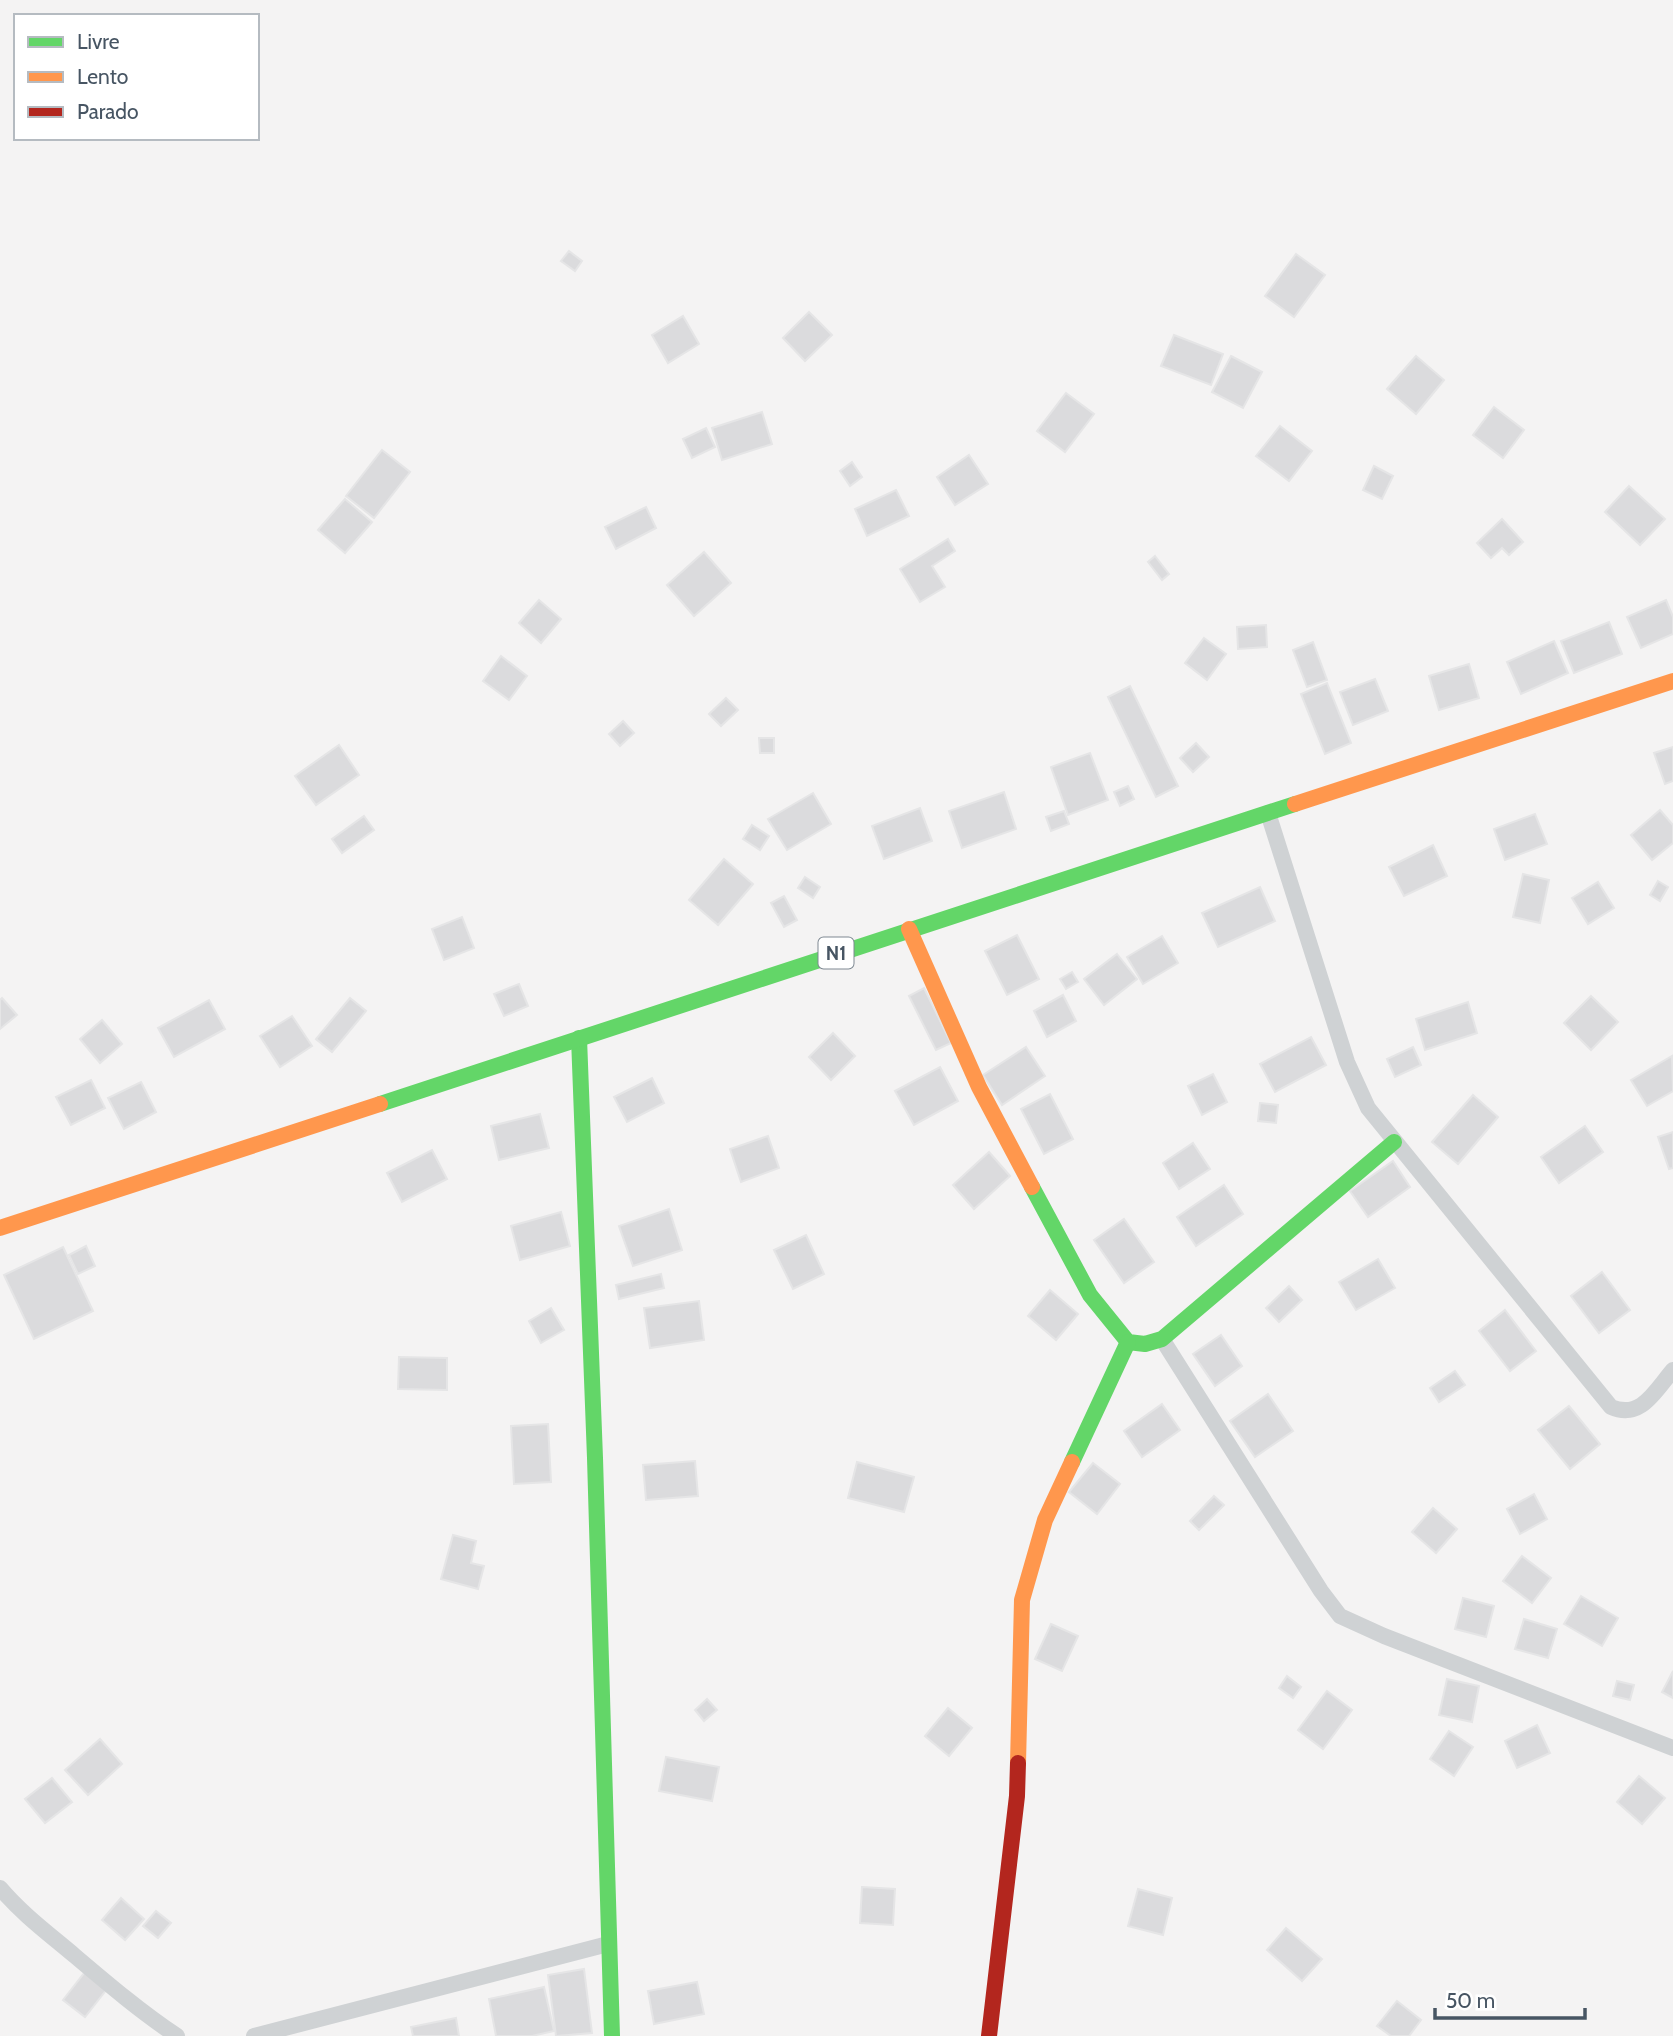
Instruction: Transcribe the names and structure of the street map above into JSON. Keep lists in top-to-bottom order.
{
  "streets": {
    "street": ["N1"]
  },
  "legend": ["Livre", "Lento", "Parado"],
  "scale_bar": "50 m"
}
